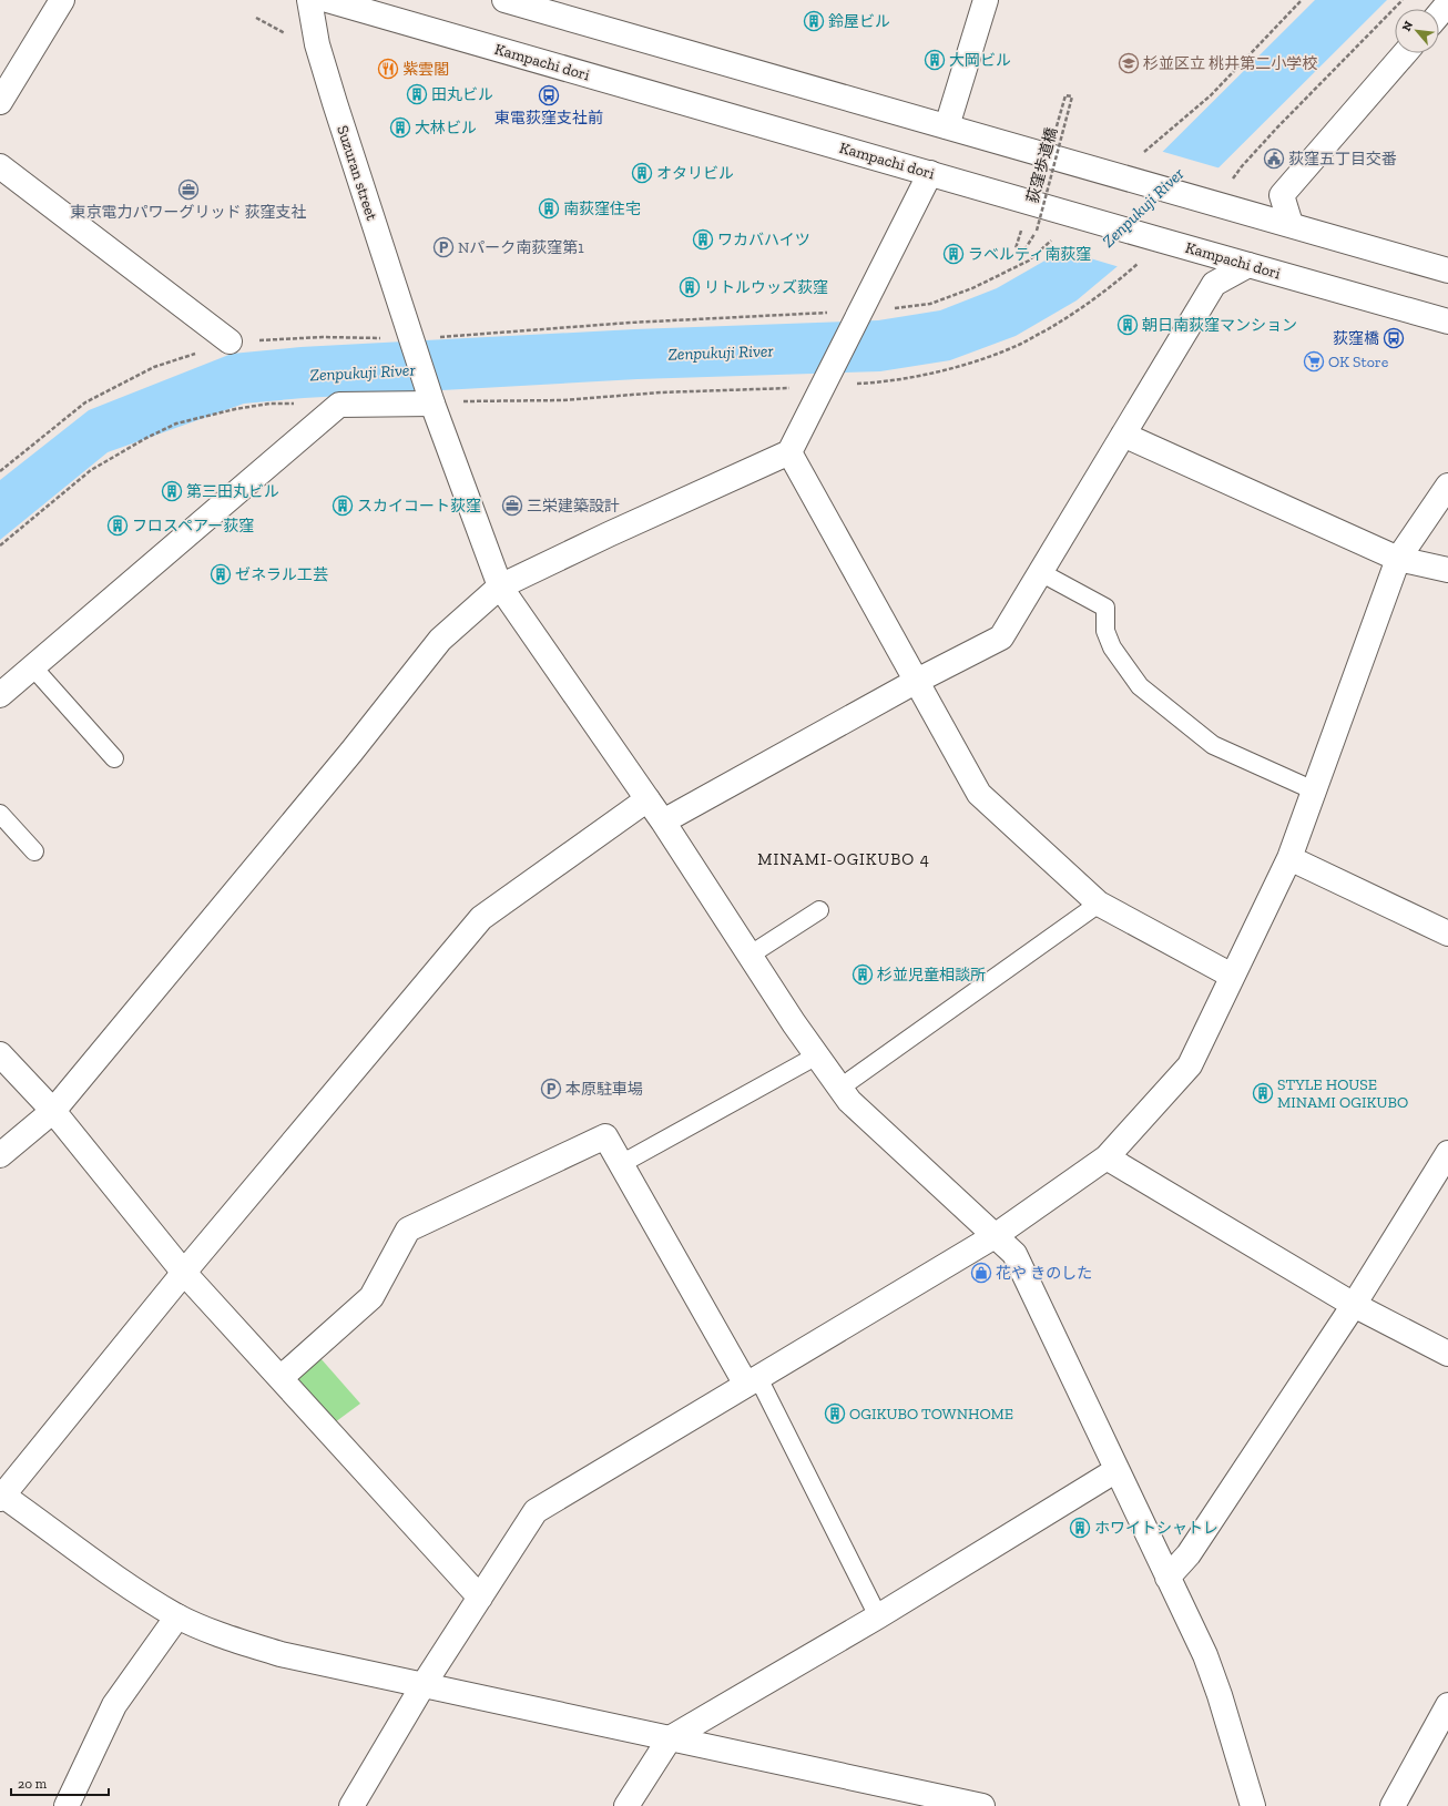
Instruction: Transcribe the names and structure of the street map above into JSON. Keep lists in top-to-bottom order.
{
  "streets": {
    "street": ["Kampachi dori", "Suzuran street"],
    "path": ["荻窪歩道橋"]
  },
  "districts": ["MINAMI-OGIKUBO 4"],
  "water": ["Zenpukuji River"],
  "places": {
    "building": [
      "鈴屋ビル",
      "大岡ビル",
      "田丸ビル",
      "大林ビル",
      "オタリビル",
      "南荻窪住宅",
      "ワカバハイツ",
      "ラベルティ南荻窪",
      "リトルウッズ荻窪",
      "朝日南荻窪マンション",
      "第三田丸ビル",
      "スカイコート荻窪",
      "フロスペアー荻窪",
      "ゼネラル工芸",
      "杉並児童相談所",
      "STYLE HOUSE MINAMI OGIKUBO",
      "OGIKUBO TOWNHOME",
      "ホワイトシャトレ"
    ],
    "school or university": ["杉並区立 桃井第二小学校"],
    "restaurant": ["紫雲閣"],
    "bus stop": ["東電荻窪支社前", "荻窪橋"],
    "public building": ["荻窪五丁目交番"],
    "office": ["東京電力パワーグリッド 荻窪支社", "三栄建築設計"],
    "parking": ["Nパーク南荻窪第1", "本原駐車場"],
    "supermarket": ["OK Store"],
    "shop": ["花や きのした"]
  },
  "scale_bar": "20 m",
  "north": "top left"
}
